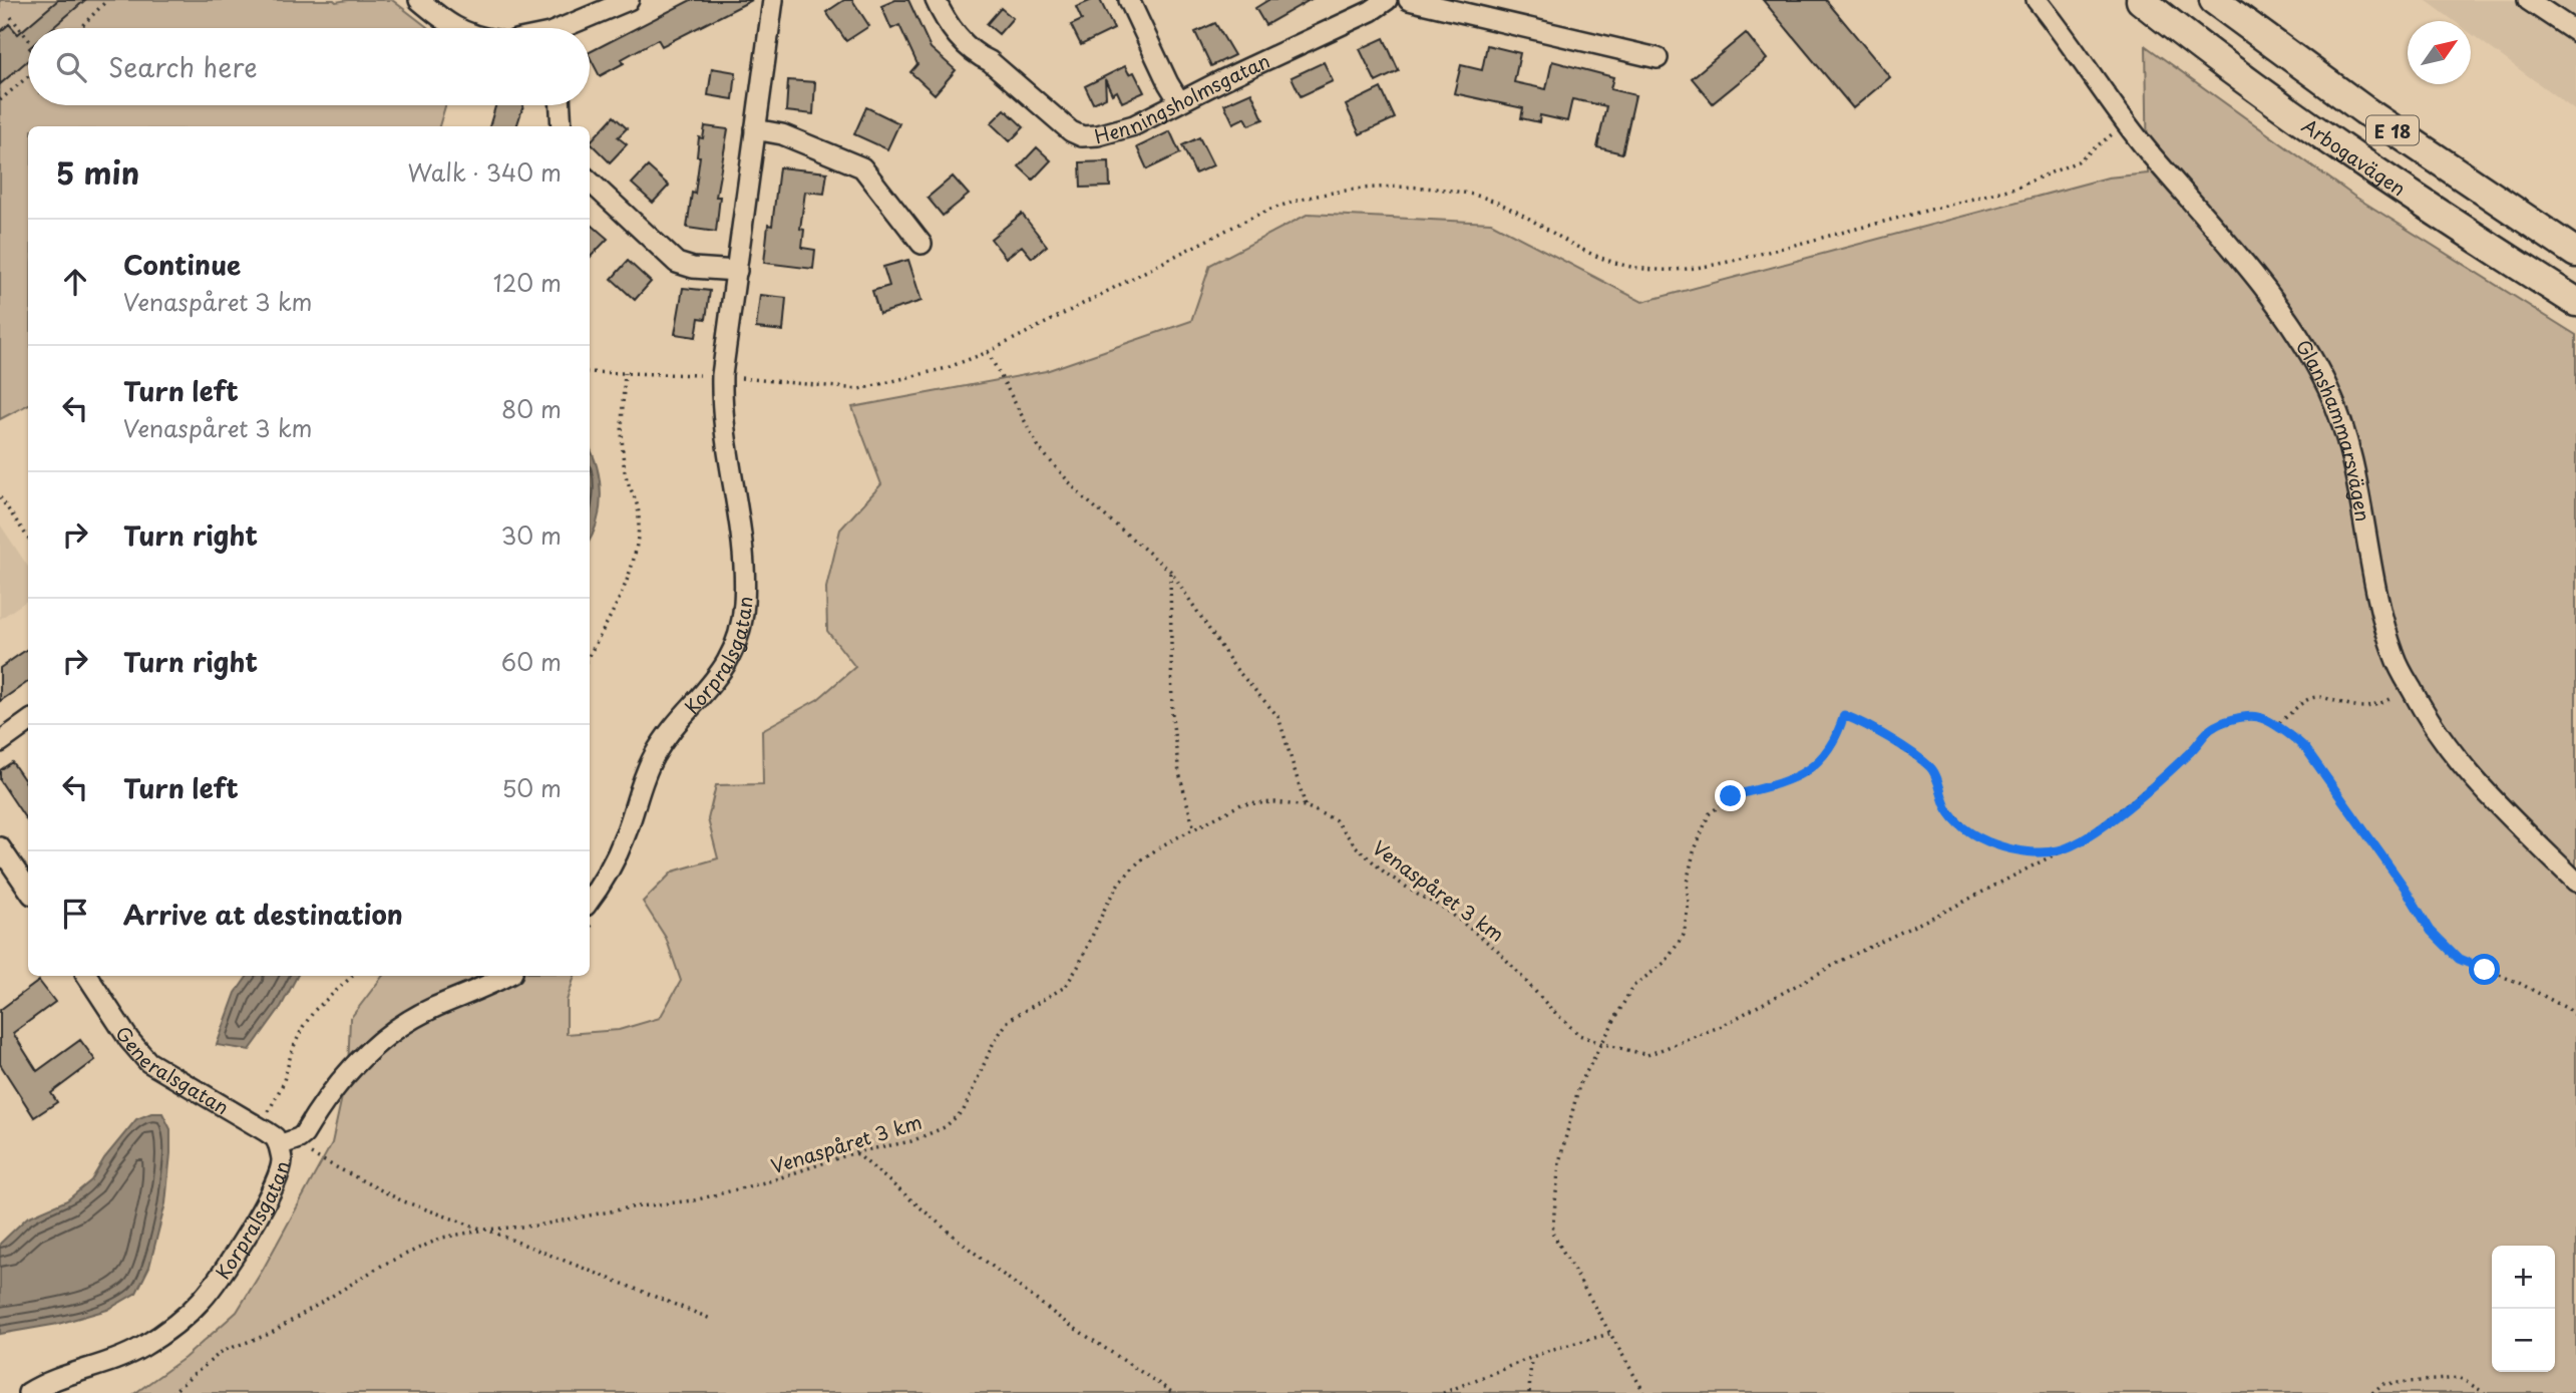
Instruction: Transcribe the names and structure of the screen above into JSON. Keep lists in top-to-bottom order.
{
  "streets": {
    "highway": ["E 18", "Arbogavägen"],
    "street": [
      "Henningsholmsgatan",
      "Glanshammarsvägen",
      "Korpralsgatan",
      "Generalsgatan"
    ],
    "path": ["Venaspåret 3 km"]
  },
  "crossings": [
    ["Korpralsgatan", "Generalsgatan"]
  ],
  "north": "top right",
  "page": {
    "search": "Search here",
    "heading": ["5 min", "Walk · 340 m"],
    "list": [
      ["Continue", "Venaspåret 3 km", "120 m"],
      ["Turn left", "Venaspåret 3 km", "80 m"],
      ["Turn right", "30 m"],
      ["Turn right", "60 m"],
      ["Turn left", "50 m"],
      "Arrive at destination"
    ],
    "map_buttons": ["+", "−"]
  }
}
